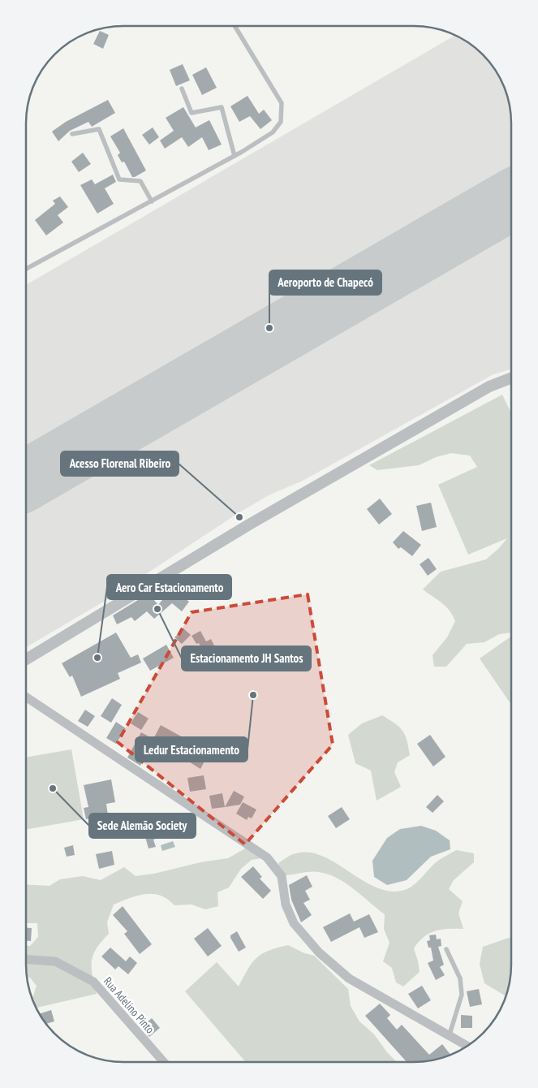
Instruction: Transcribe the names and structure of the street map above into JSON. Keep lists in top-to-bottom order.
{
  "streets": {
    "street": ["Rua Adelino Pinto"]
  },
  "places": [
    "Aeroporto de Chapecó",
    "Acesso Florenal Ribeiro",
    "Estacionamento JH Santos",
    "Aero Car Estacionamento",
    "Ledur Estacionamento",
    "Sede Alemão Society"
  ]
}
